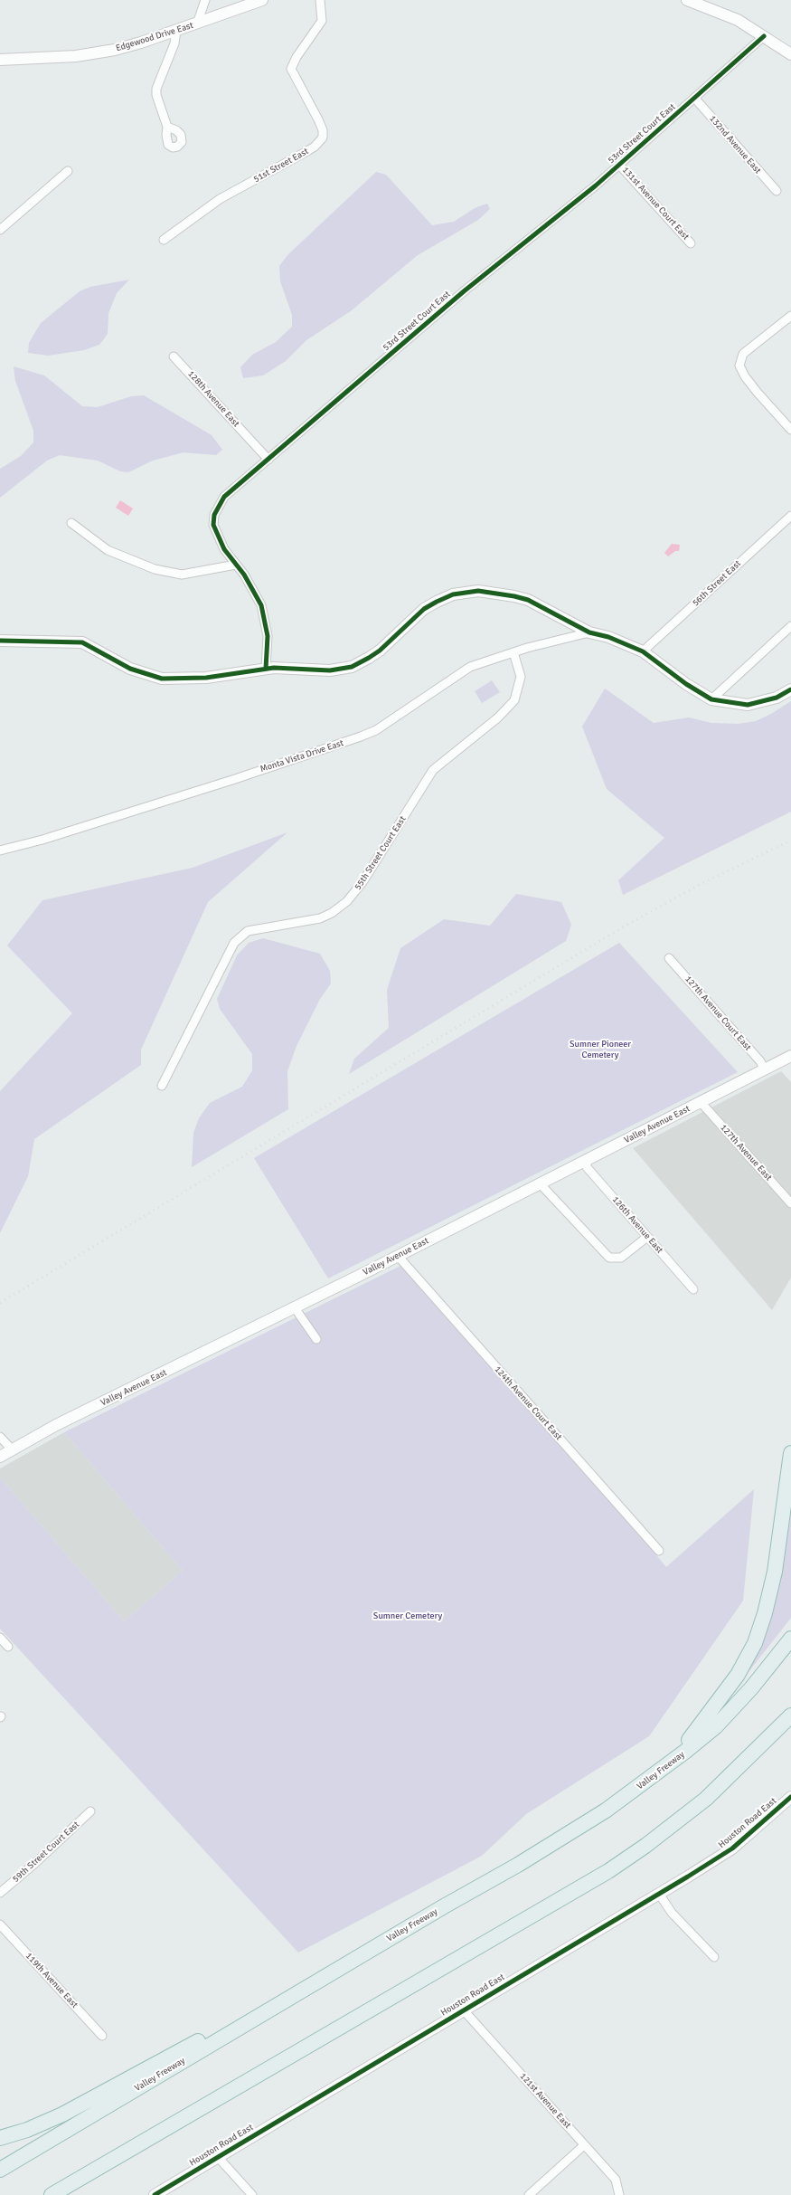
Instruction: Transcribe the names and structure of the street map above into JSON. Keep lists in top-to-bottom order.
{
  "streets": {
    "highway": ["Valley Freeway"],
    "street": [
      "Edgewood Drive East",
      "53rd Street Court East",
      "132nd Avenue East",
      "51st Street East",
      "131st Avenue Court East",
      "128th Avenue East",
      "56th Street East",
      "Monta Vista Drive East",
      "55th Street Court East",
      "127th Avenue Court East",
      "Valley Avenue East",
      "127th Avenue East",
      "126th Avenue East",
      "124th Avenue Court East",
      "Houston Road East",
      "59th Street Court East",
      "119th Avenue East",
      "121st Avenue East"
    ]
  },
  "crossings": [
    ["53rd Street Court East", "132nd Avenue East"],
    ["53rd Street Court East", "131st Avenue Court East"],
    ["53rd Street Court East", "128th Avenue East"],
    ["Monta Vista Drive East", "55th Street Court East"],
    ["127th Avenue Court East", "Valley Avenue East"],
    ["Valley Avenue East", "127th Avenue East"],
    ["Valley Avenue East", "126th Avenue East"],
    ["Valley Avenue East", "124th Avenue Court East"],
    ["Houston Road East", "121st Avenue East"]
  ],
  "parks": ["Sumner Pioneer Cemetery", "Sumner Cemetery"]
}
